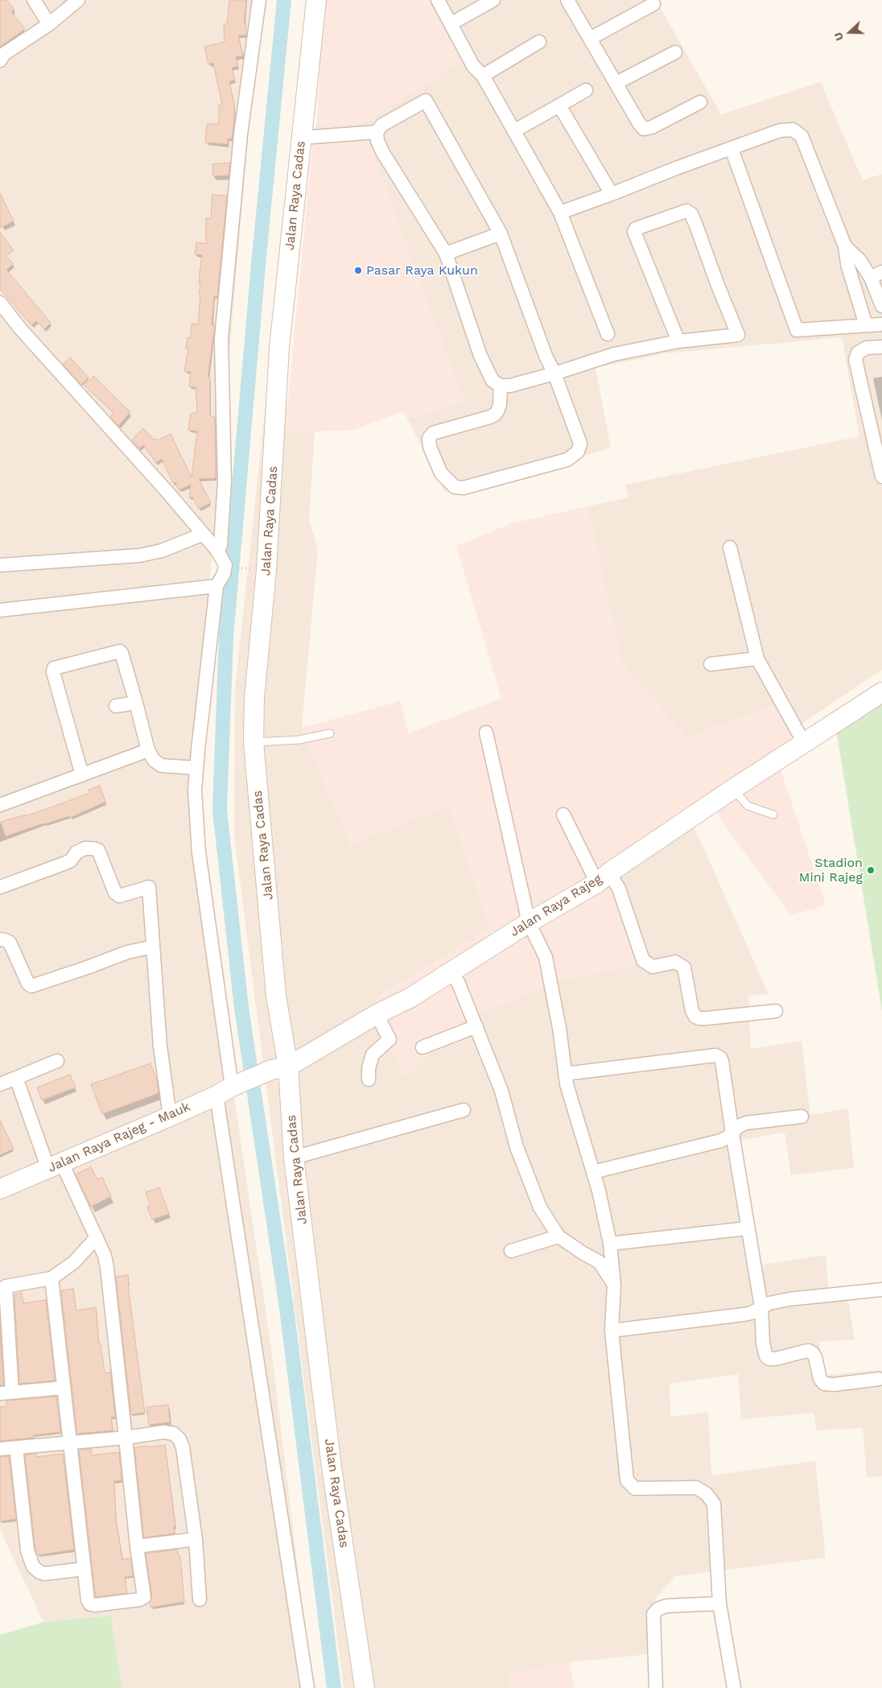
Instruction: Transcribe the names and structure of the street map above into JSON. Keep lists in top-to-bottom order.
{
  "streets": {
    "street": ["Jalan Raya Cadas", "Jalan Raya Rajeg", "Jalan Raya Rajeg - Mauk"]
  },
  "crossings": [
    ["Jalan Raya Cadas", "Jalan Raya Rajeg"],
    ["Jalan Raya Rajeg", "Jalan Raya Rajeg - Mauk"]
  ],
  "places": ["Pasar Raya Kukun", "Stadion Mini Rajeg"],
  "north": "left"
}
